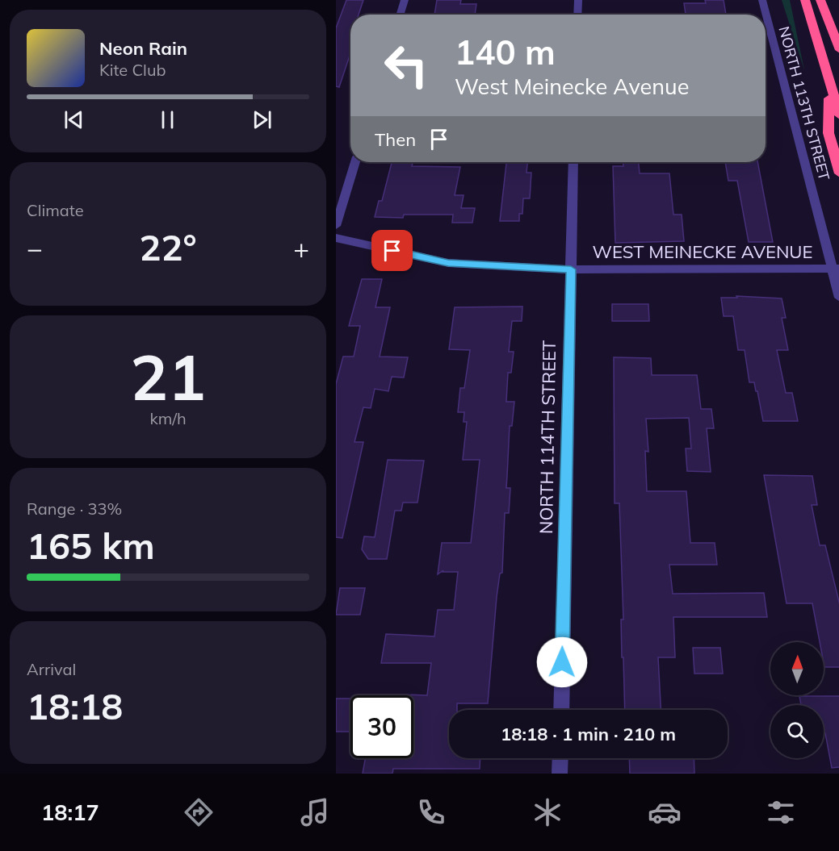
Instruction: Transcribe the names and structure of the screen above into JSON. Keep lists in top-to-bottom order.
{
  "streets": {
    "street": ["NORTH 113TH STREET", "WEST MEINECKE AVENUE", "NORTH 114TH STREET"]
  },
  "crossings": [
    ["NORTH 113TH STREET", "WEST MEINECKE AVENUE"],
    ["WEST MEINECKE AVENUE", "NORTH 114TH STREET"]
  ],
  "north": "top",
  "page": {
    "turn": ["140 m", "West Meinecke Avenue"],
    "song": ["Neon Rain", "Kite Club"],
    "then": "Then",
    "tile": [
      "Climate",
      ["21", "km/h"],
      ["Range · 33%", "165 km"],
      ["Arrival", "18:18"]
    ],
    "heat": ["−", "22°", "+"],
    "limit": "30",
    "trip": "18:18 · 1 min · 210 m",
    "tabs": "18:17"
  }
}
